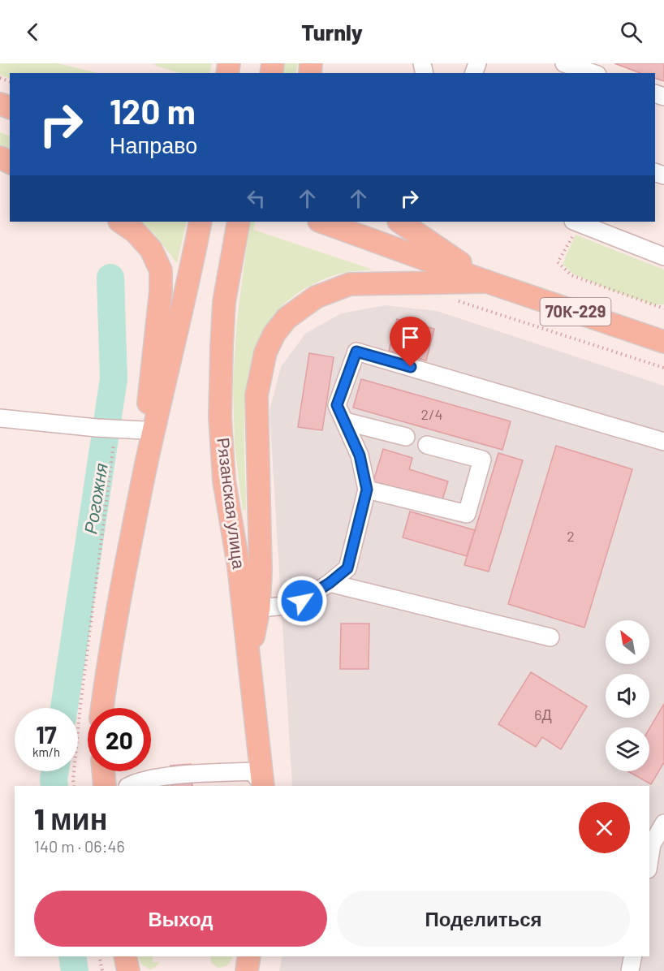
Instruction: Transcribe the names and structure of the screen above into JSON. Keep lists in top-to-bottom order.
{
  "streets": {
    "main road": ["70К-229", "Рязанская улица"]
  },
  "water": ["Рогожня"],
  "house_numbers": ["2/4", "2", "6Д"],
  "north": "top left",
  "page": {
    "header": "Turnly",
    "turn": ["120 m", "Направо"],
    "speed": "17 km/h",
    "limit": "20",
    "heading": ["1 мин", "140 m · 06:46"],
    "buttons": ["Выход", "Поделиться"]
  }
}
